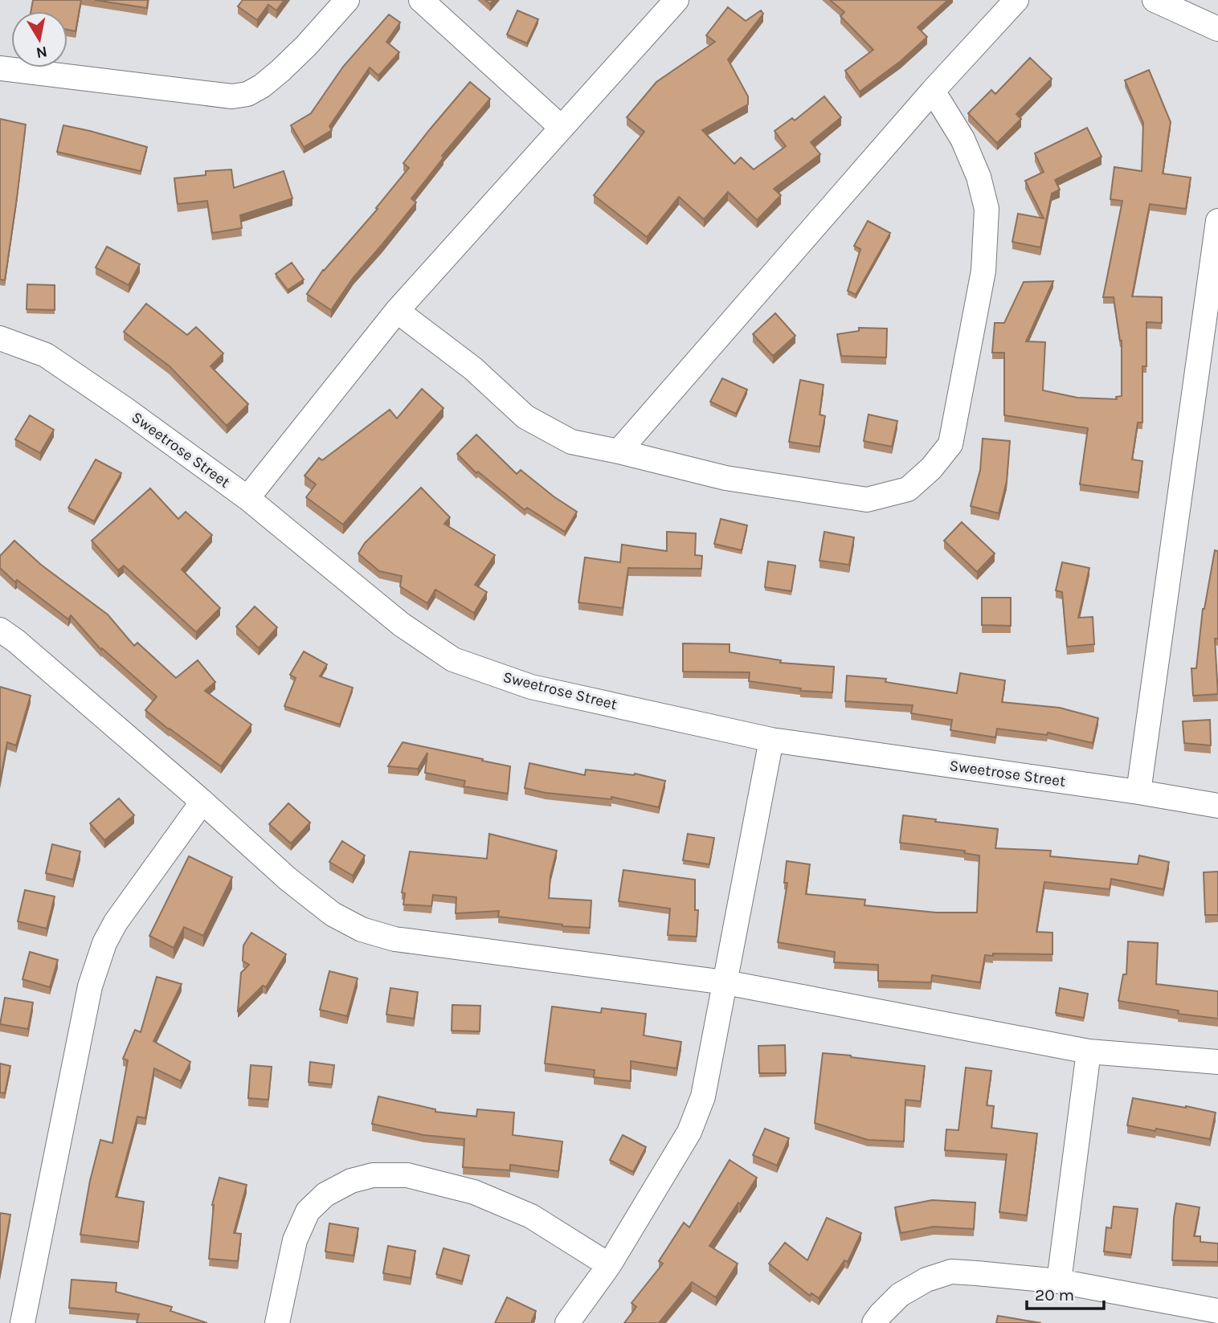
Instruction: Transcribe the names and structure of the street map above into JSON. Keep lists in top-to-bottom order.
{
  "streets": {
    "street": ["Sweetrose Street"]
  },
  "scale_bar": "20 m",
  "north": "bottom"
}
